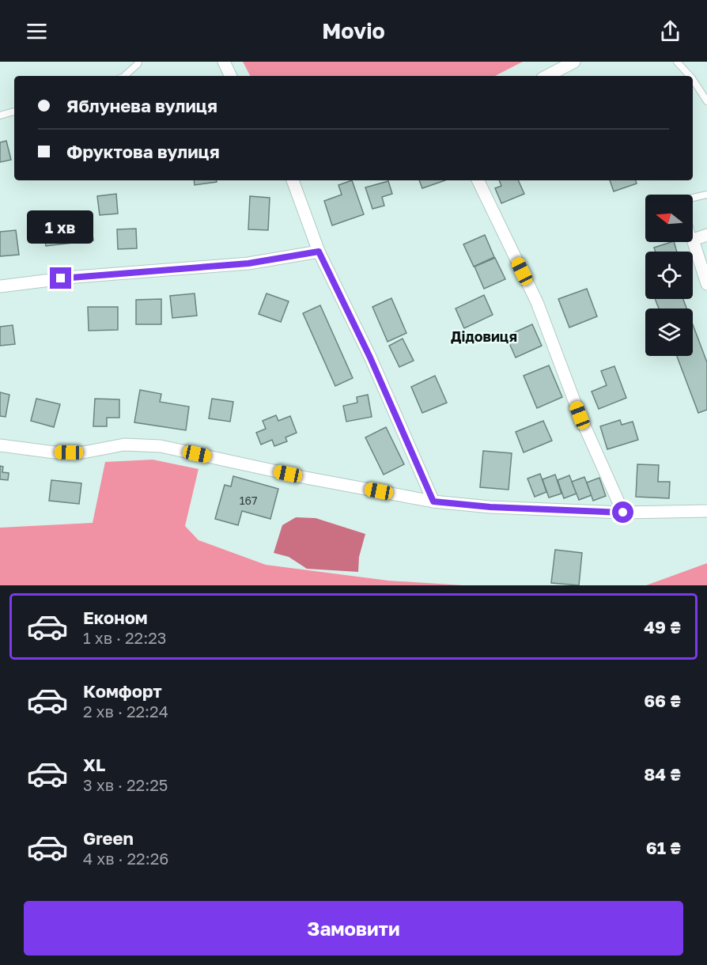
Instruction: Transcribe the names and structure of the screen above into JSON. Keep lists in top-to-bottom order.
{
  "districts": ["Дідовиця"],
  "house_numbers": ["167"],
  "north": "left",
  "page": {
    "header": "Movio",
    "banner": ["Яблунева вулиця", "Фруктова вулиця"],
    "bubble": "1 хв",
    "list": [
      {
        "name": "Економ",
        "note": "1 хв · 22:23",
        "value": "49 ₴"
      },
      {
        "name": "Комфорт",
        "note": "2 хв · 22:24",
        "value": "66 ₴"
      },
      {
        "name": "XL",
        "note": "3 хв · 22:25",
        "value": "84 ₴"
      },
      {
        "name": "Green",
        "note": "4 хв · 22:26",
        "value": "61 ₴"
      }
    ],
    "buttons": "Замовити"
  }
}
